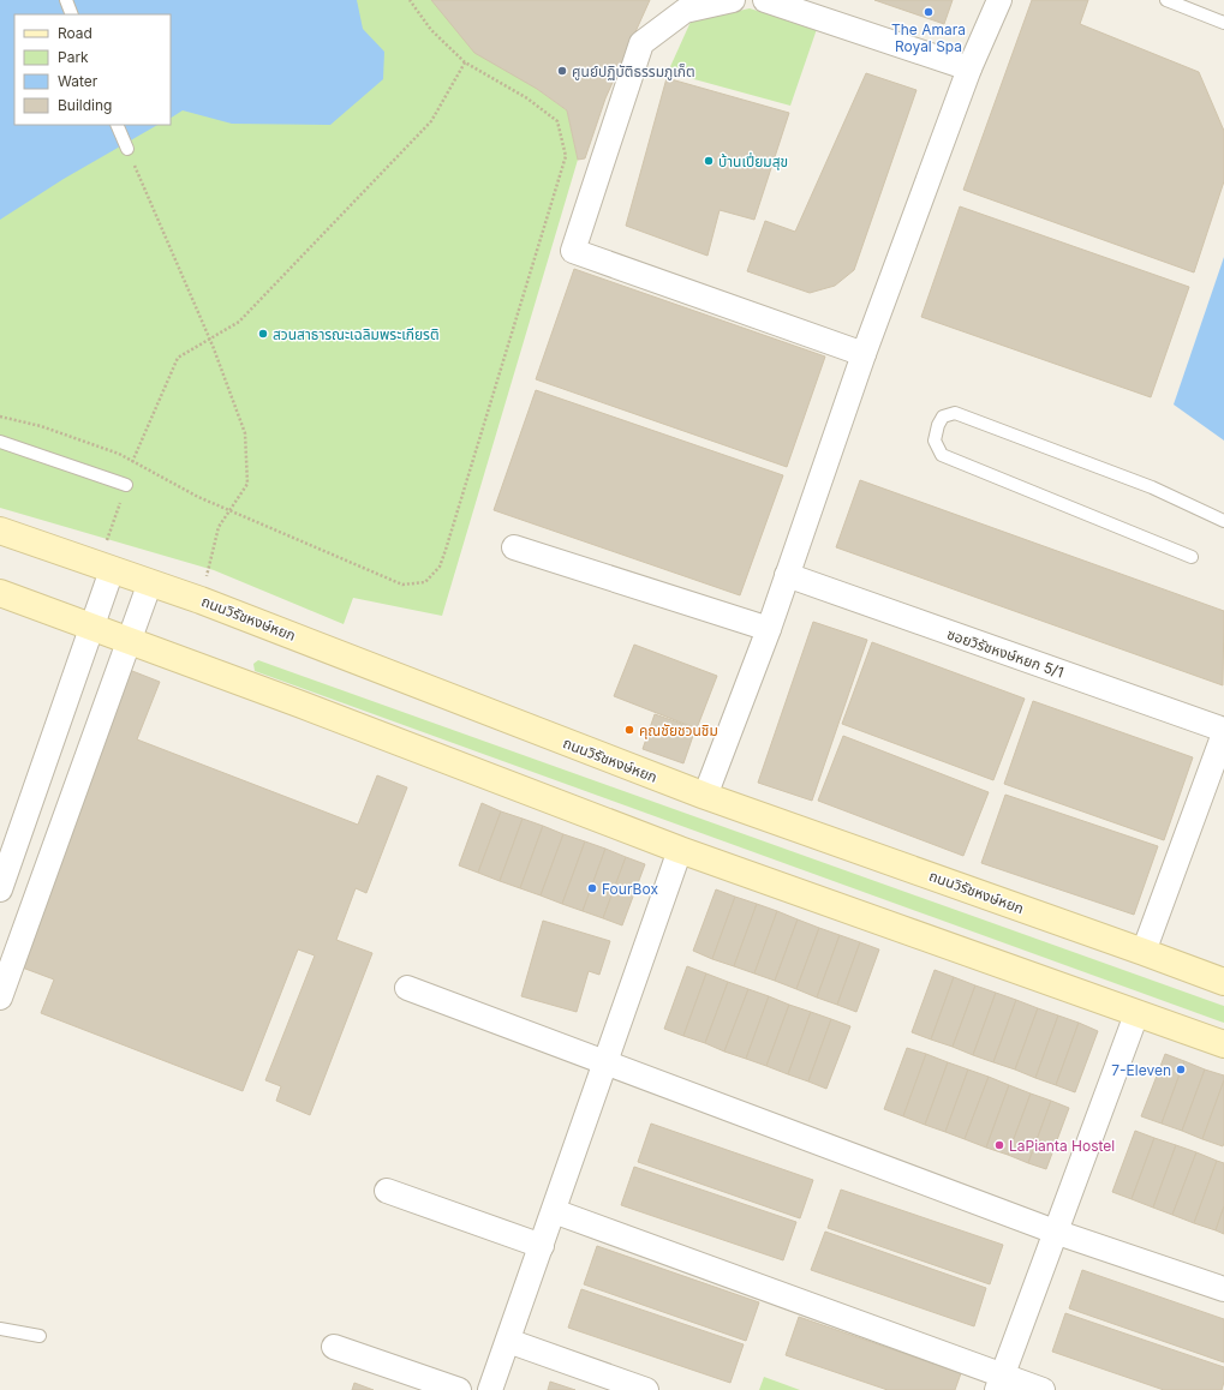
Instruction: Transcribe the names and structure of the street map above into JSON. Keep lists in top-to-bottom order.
{
  "streets": {
    "main road": ["ถนนวิรัชหงษ์หยก"],
    "street": ["ซอยวิรัชหงษ์หยก 5/1"]
  },
  "places": [
    "The Amara Royal Spa",
    "ศูนย์ปฏิบัติธรรมภูเก็ต",
    "บ้านเปี่ยมสุข",
    "สวนสาธารณะเฉลิมพระเกียรติ",
    "คุณชัยชวนชิม",
    "FourBox",
    "7-Eleven",
    "LaPianta Hostel"
  ],
  "legend": [
    "Road",
    "Park",
    "Water",
    "Building"
  ]
}
